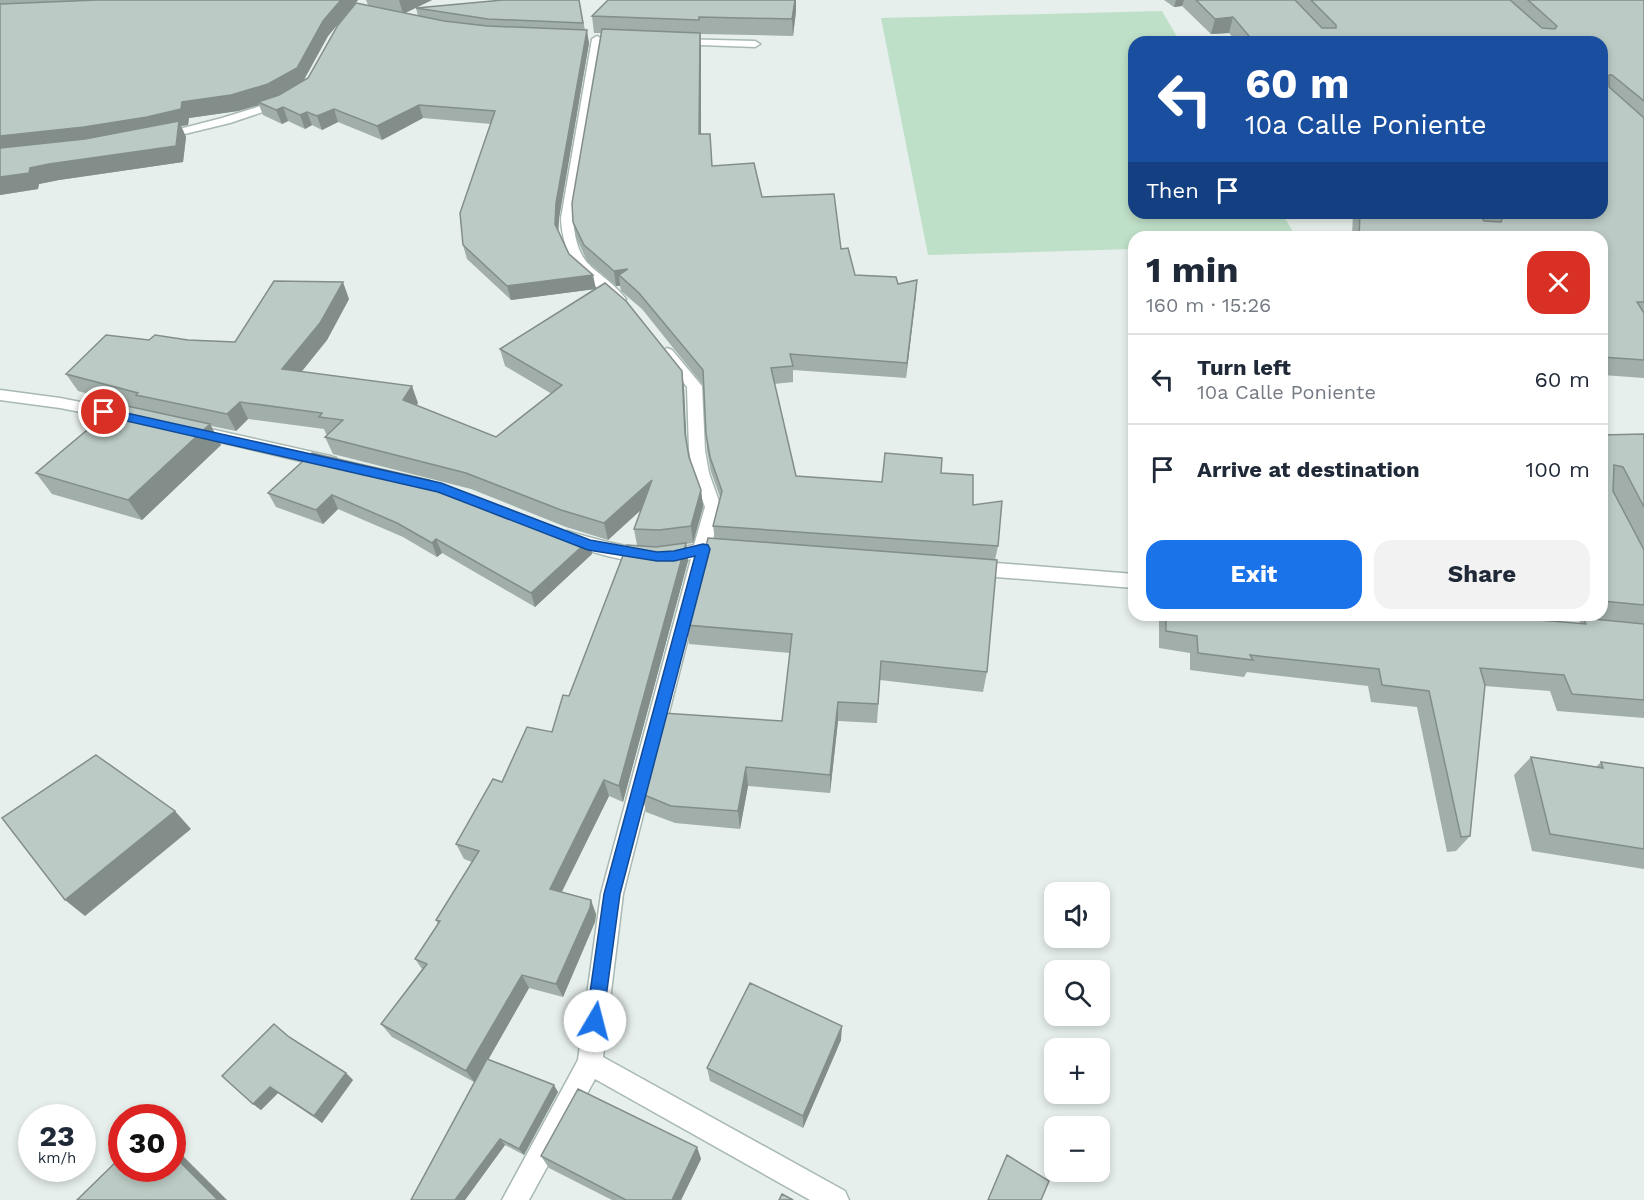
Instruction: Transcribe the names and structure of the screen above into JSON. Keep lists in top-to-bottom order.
{
  "page": {
    "turn": ["60 m", "10a Calle Poniente"],
    "then": "Then",
    "heading": ["1 min", "160 m · 15:26"],
    "list": [
      {
        "name": "Turn left",
        "note": "10a Calle Poniente",
        "value": "60 m"
      },
      {
        "name": "Arrive at destination",
        "value": "100 m"
      }
    ],
    "buttons": ["Exit", "Share"],
    "map_buttons": ["+", "−"],
    "speed": "23 km/h",
    "limit": "30"
  }
}
